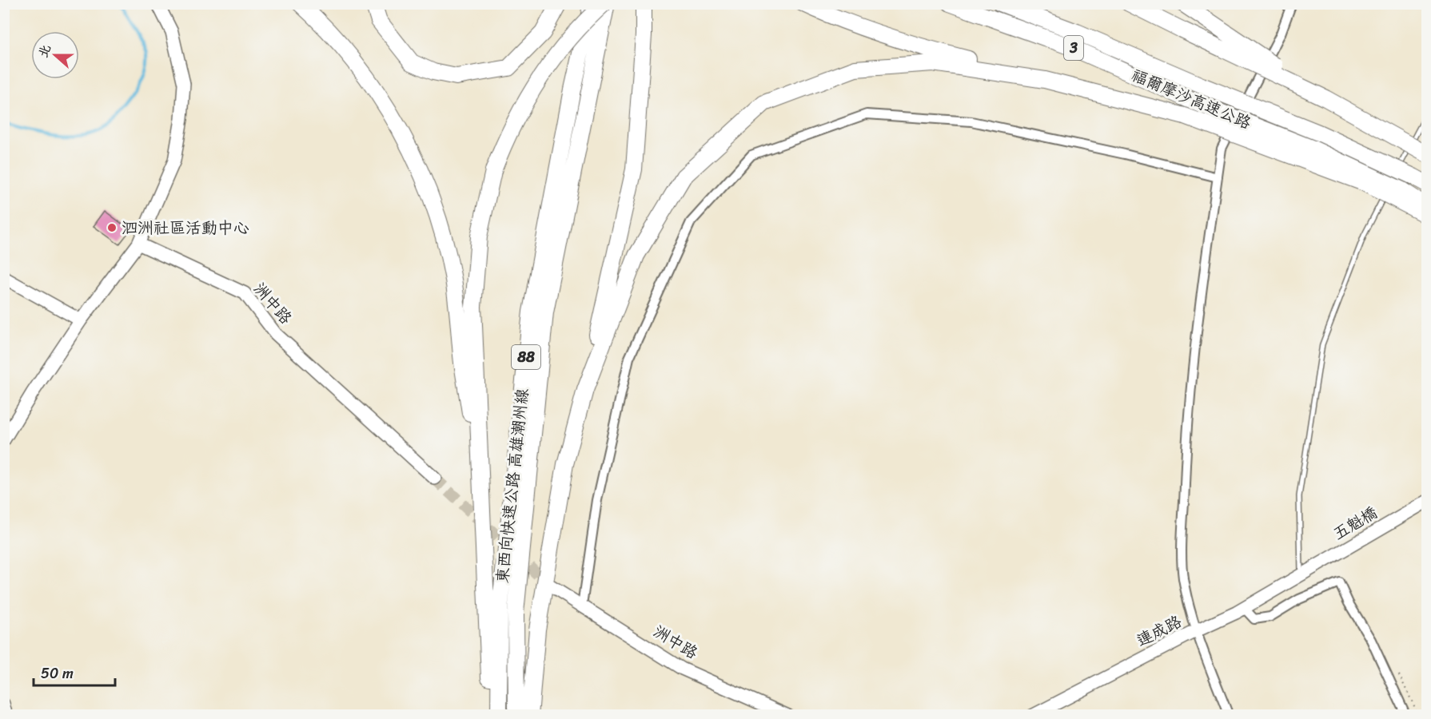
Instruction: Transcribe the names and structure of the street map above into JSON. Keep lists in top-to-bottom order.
{
  "streets": {
    "highway": [
      "3",
      "福爾摩沙高速公路",
      "88",
      "東西向快速公路 高雄潮州線"
    ],
    "street": ["洲中路", "五魁橋", "連成路"]
  },
  "crossings": [
    ["五魁橋", "連成路"]
  ],
  "places": ["泗洲社區活動中心"],
  "scale_bar": "50 m",
  "north": "left"
}
